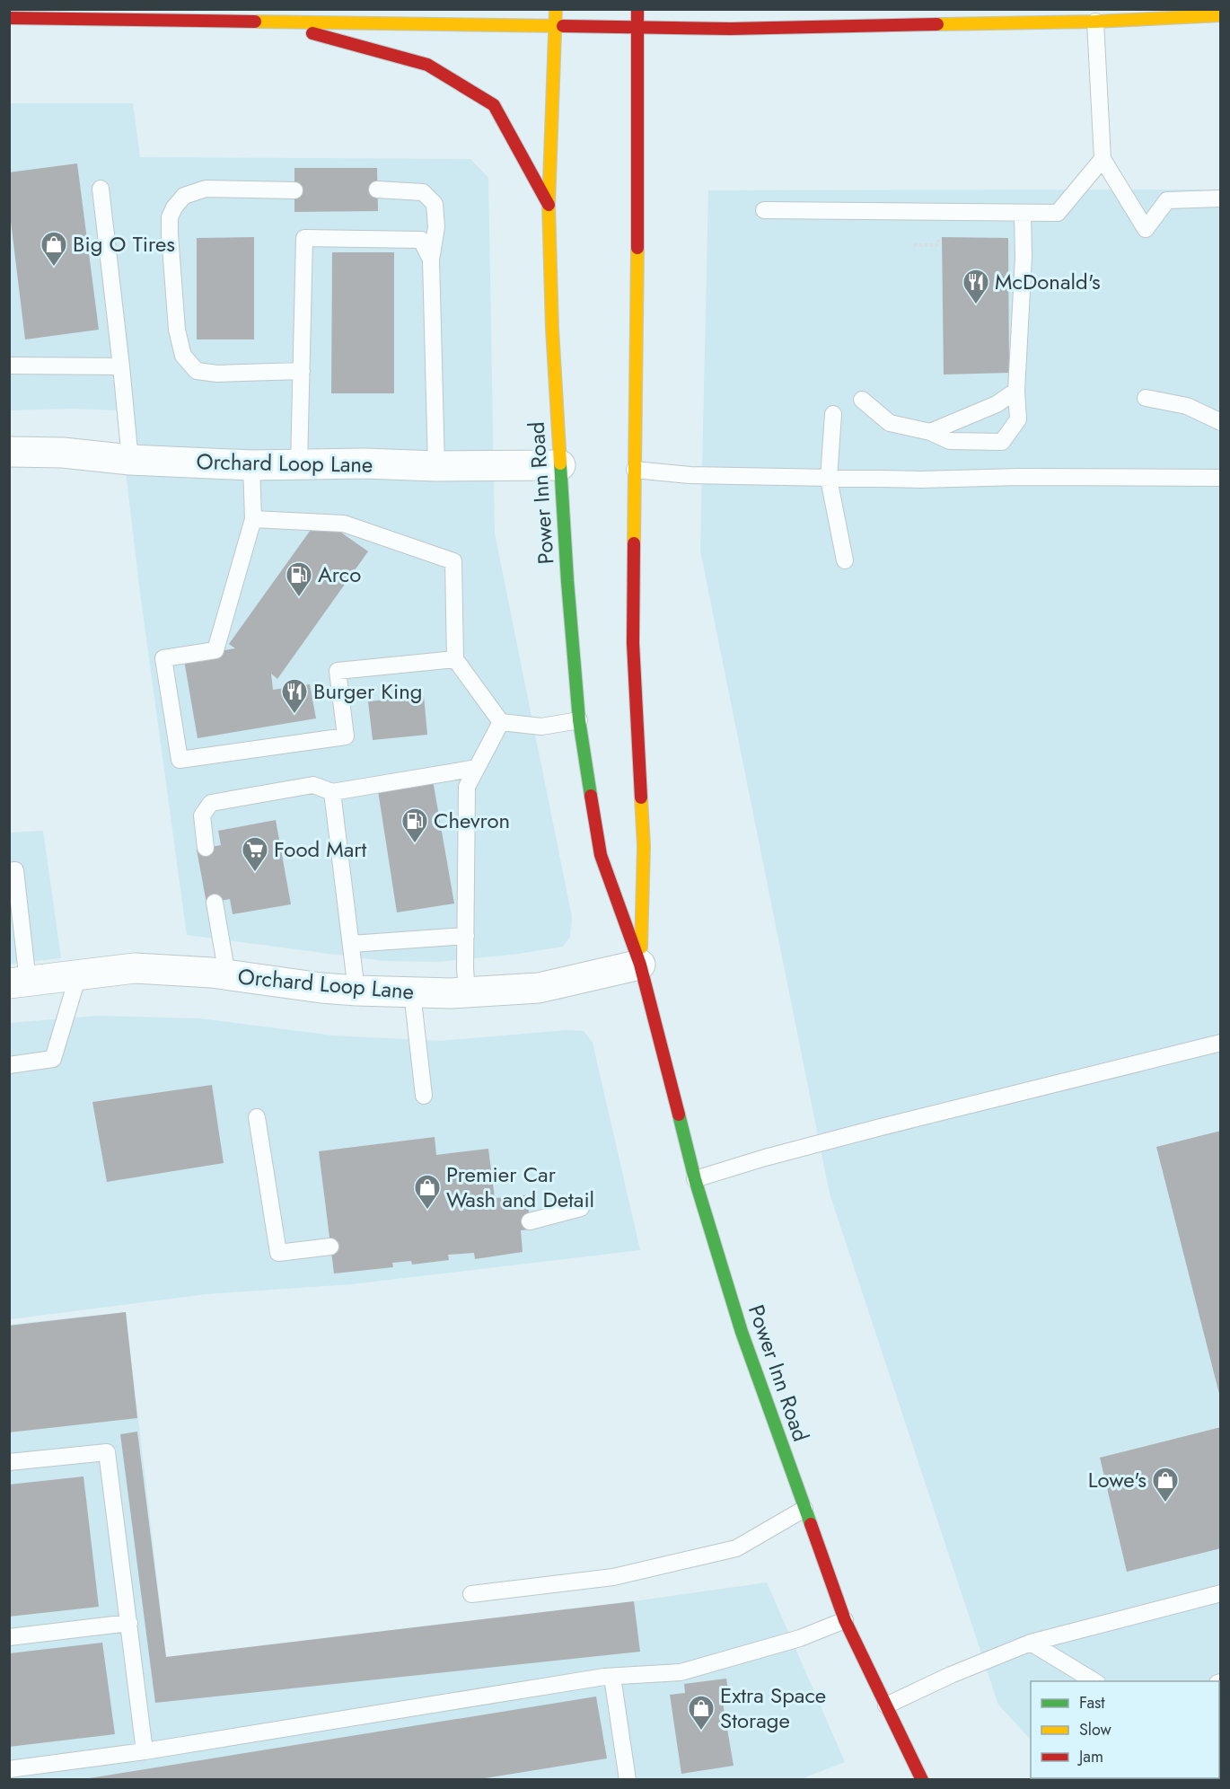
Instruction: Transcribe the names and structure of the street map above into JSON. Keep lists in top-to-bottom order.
{
  "streets": {
    "main road": ["Power Inn Road"],
    "street": ["Orchard Loop Lane"]
  },
  "crossings": [
    ["Orchard Loop Lane", "Power Inn Road"]
  ],
  "places": {
    "shop": [
      "Big O Tires",
      "Premier Car Wash and Detail",
      "Lowe's",
      "Extra Space Storage"
    ],
    "restaurant": ["McDonald's", "Burger King"],
    "fuel station": ["Arco", "Chevron"],
    "supermarket": ["Food Mart"]
  },
  "legend": ["Fast", "Slow", "Jam"]
}
